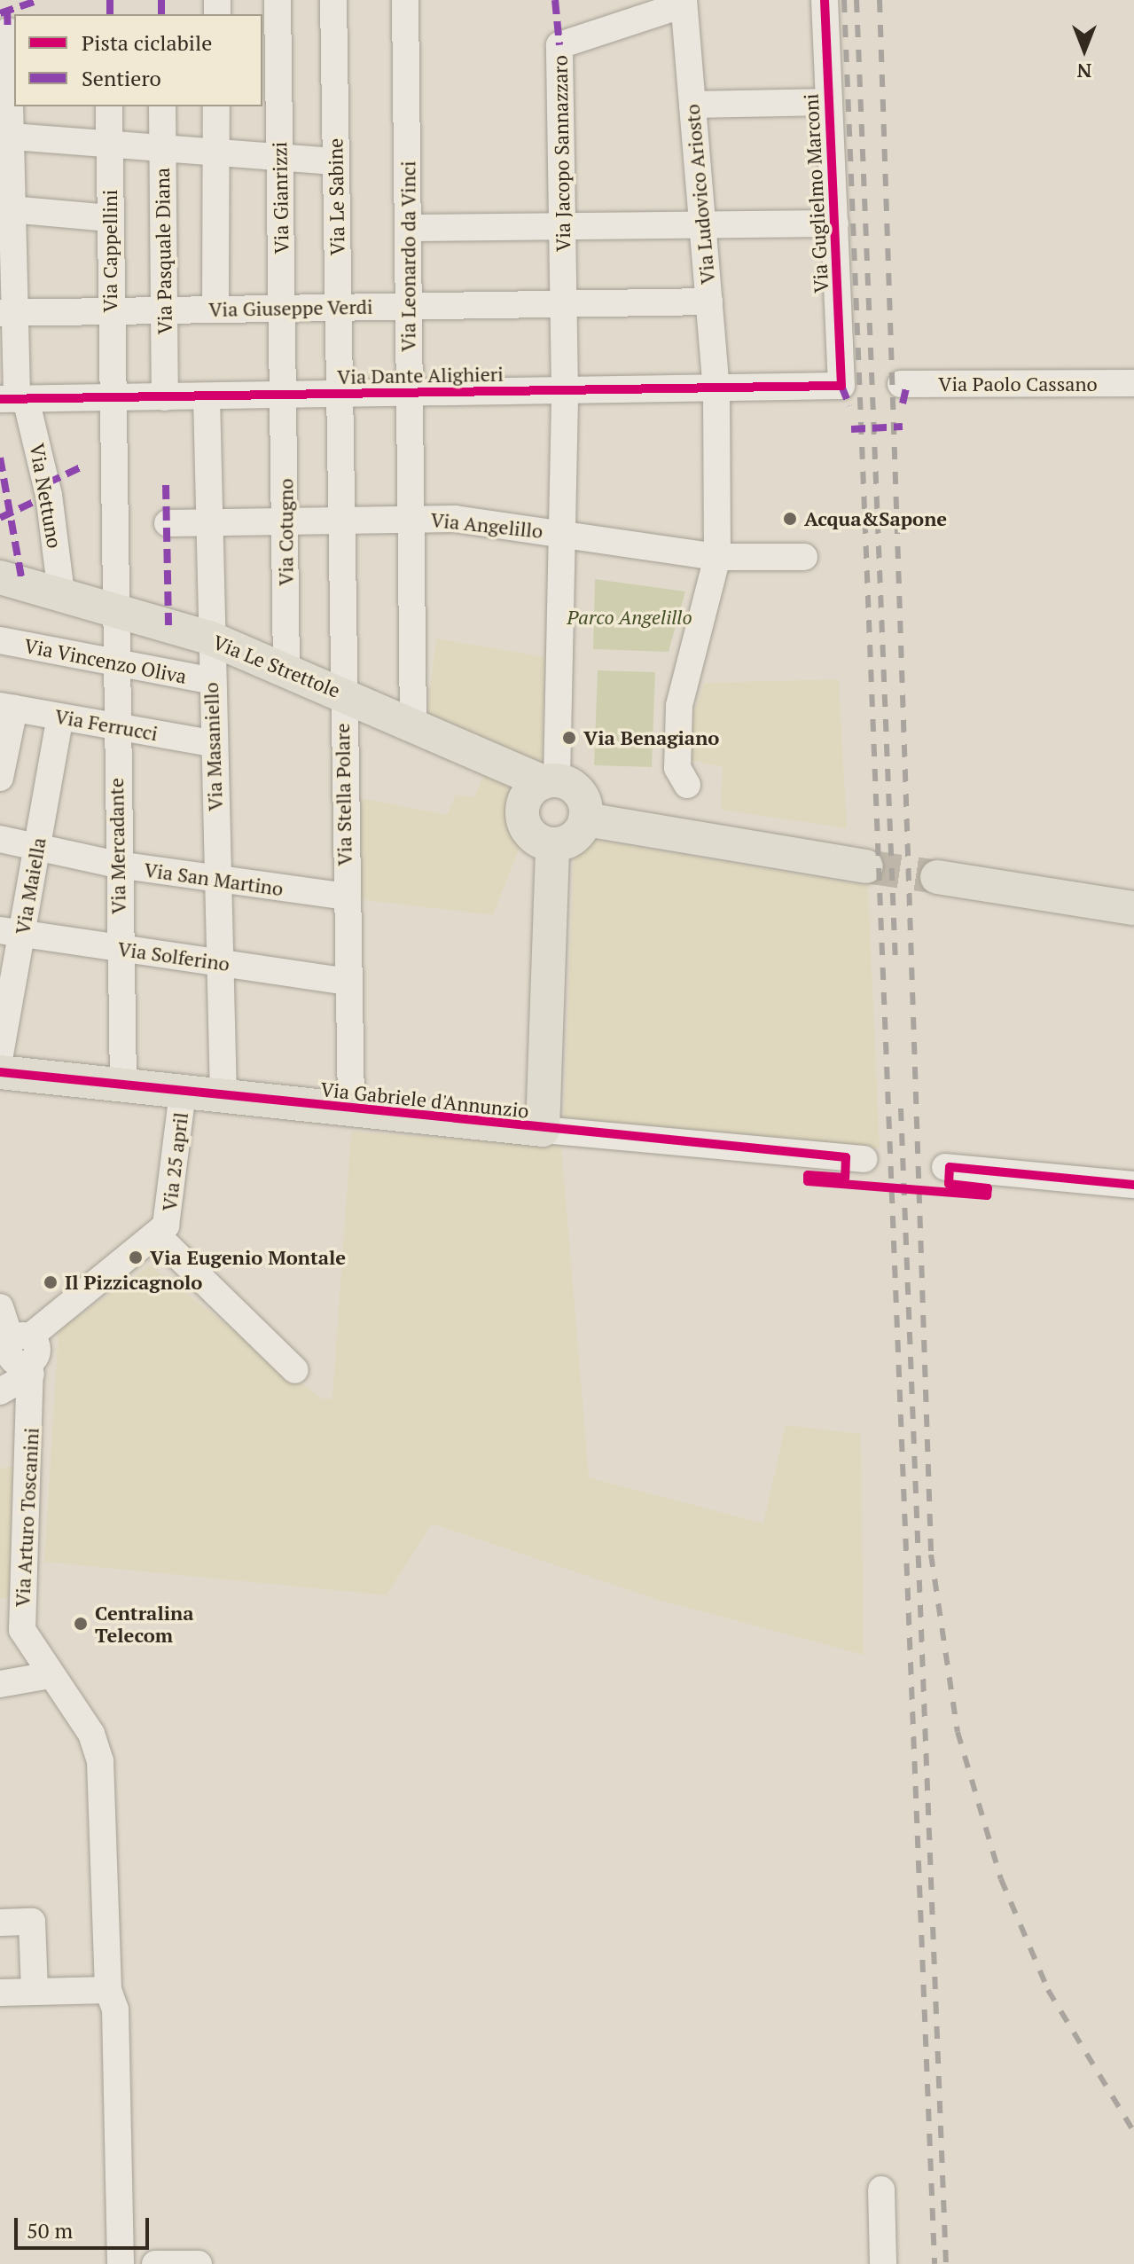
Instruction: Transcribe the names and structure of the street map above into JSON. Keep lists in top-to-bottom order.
{
  "streets": {
    "main road": ["Via Le Strettole", "Via Gabriele d'Annunzio"],
    "street": [
      "Via Jacopo Sannazzaro",
      "Via Guglielmo Marconi",
      "Via Ludovico Ariosto",
      "Via Le Sabine",
      "Via Gianrizzi",
      "Via Cappellini",
      "Via Pasquale Diana",
      "Via Leonardo da Vinci",
      "Via Giuseppe Verdi",
      "Via Dante Alighieri",
      "Via Paolo Cassano",
      "Via Nettuno",
      "Via Angelillo",
      "Via Cotugno",
      "Via Vincenzo Oliva",
      "Via Ferrucci",
      "Via Masaniello",
      "Via Stella Polare",
      "Via Mercadante",
      "Via San Martino",
      "Via Maiella",
      "Via Solferino",
      "Via 25 april",
      "Via Arturo Toscanini"
    ]
  },
  "crossings": [
    ["Via Jacopo Sannazzaro", "Via Ludovico Ariosto"],
    ["Via Jacopo Sannazzaro", "Via Giuseppe Verdi"],
    ["Via Jacopo Sannazzaro", "Via Dante Alighieri"],
    ["Via Jacopo Sannazzaro", "Via Angelillo"],
    ["Via Jacopo Sannazzaro", "Via Le Strettole"],
    ["Via Guglielmo Marconi", "Via Dante Alighieri"],
    ["Via Ludovico Ariosto", "Via Giuseppe Verdi"],
    ["Via Ludovico Ariosto", "Via Dante Alighieri"],
    ["Via Ludovico Ariosto", "Via Angelillo"],
    ["Via Le Sabine", "Via Giuseppe Verdi"],
    ["Via Le Sabine", "Via Dante Alighieri"],
    ["Via Le Sabine", "Via Stella Polare"],
    ["Via Gianrizzi", "Via Giuseppe Verdi"],
    ["Via Gianrizzi", "Via Dante Alighieri"],
    ["Via Gianrizzi", "Via Cotugno"],
    ["Via Cappellini", "Via Giuseppe Verdi"],
    ["Via Cappellini", "Via Dante Alighieri"],
    ["Via Cappellini", "Via Le Strettole"],
    ["Via Cappellini", "Via Mercadante"],
    ["Via Pasquale Diana", "Via Giuseppe Verdi"],
    ["Via Pasquale Diana", "Via Dante Alighieri"],
    ["Via Leonardo da Vinci", "Via Giuseppe Verdi"],
    ["Via Leonardo da Vinci", "Via Dante Alighieri"],
    ["Via Leonardo da Vinci", "Via Angelillo"],
    ["Via Leonardo da Vinci", "Via Le Strettole"],
    ["Via Giuseppe Verdi", "Via Nettuno"],
    ["Via Dante Alighieri", "Via Nettuno"],
    ["Via Dante Alighieri", "Via Cotugno"],
    ["Via Dante Alighieri", "Via Masaniello"],
    ["Via Dante Alighieri", "Via Stella Polare"],
    ["Via Nettuno", "Via Le Strettole"],
    ["Via Angelillo", "Via Cotugno"],
    ["Via Angelillo", "Via Masaniello"],
    ["Via Angelillo", "Via Stella Polare"],
    ["Via Cotugno", "Via Le Strettole"],
    ["Via Vincenzo Oliva", "Via Masaniello"],
    ["Via Vincenzo Oliva", "Via Mercadante"],
    ["Via Le Strettole", "Via Masaniello"],
    ["Via Le Strettole", "Via Stella Polare"],
    ["Via Le Strettole", "Via Mercadante"],
    ["Via Ferrucci", "Via Masaniello"],
    ["Via Ferrucci", "Via Mercadante"],
    ["Via Ferrucci", "Via Maiella"],
    ["Via Masaniello", "Via San Martino"],
    ["Via Masaniello", "Via Solferino"],
    ["Via Masaniello", "Via Gabriele d'Annunzio"],
    ["Via Stella Polare", "Via San Martino"],
    ["Via Stella Polare", "Via Solferino"],
    ["Via Stella Polare", "Via Gabriele d'Annunzio"],
    ["Via Mercadante", "Via San Martino"],
    ["Via Mercadante", "Via Solferino"],
    ["Via Mercadante", "Via Gabriele d'Annunzio"],
    ["Via San Martino", "Via Maiella"],
    ["Via Maiella", "Via Solferino"],
    ["Via Gabriele d'Annunzio", "Via 25 april"],
    ["Via 25 april", "Via Arturo Toscanini"]
  ],
  "parks": ["Parco Angelillo"],
  "places": [
    "Acqua&Sapone",
    "Via Benagiano",
    "Via Eugenio Montale",
    "Il Pizzicagnolo",
    "Centralina Telecom"
  ],
  "legend": ["Pista ciclabile", "Sentiero"],
  "scale_bar": "50 m",
  "north": "bottom"
}
